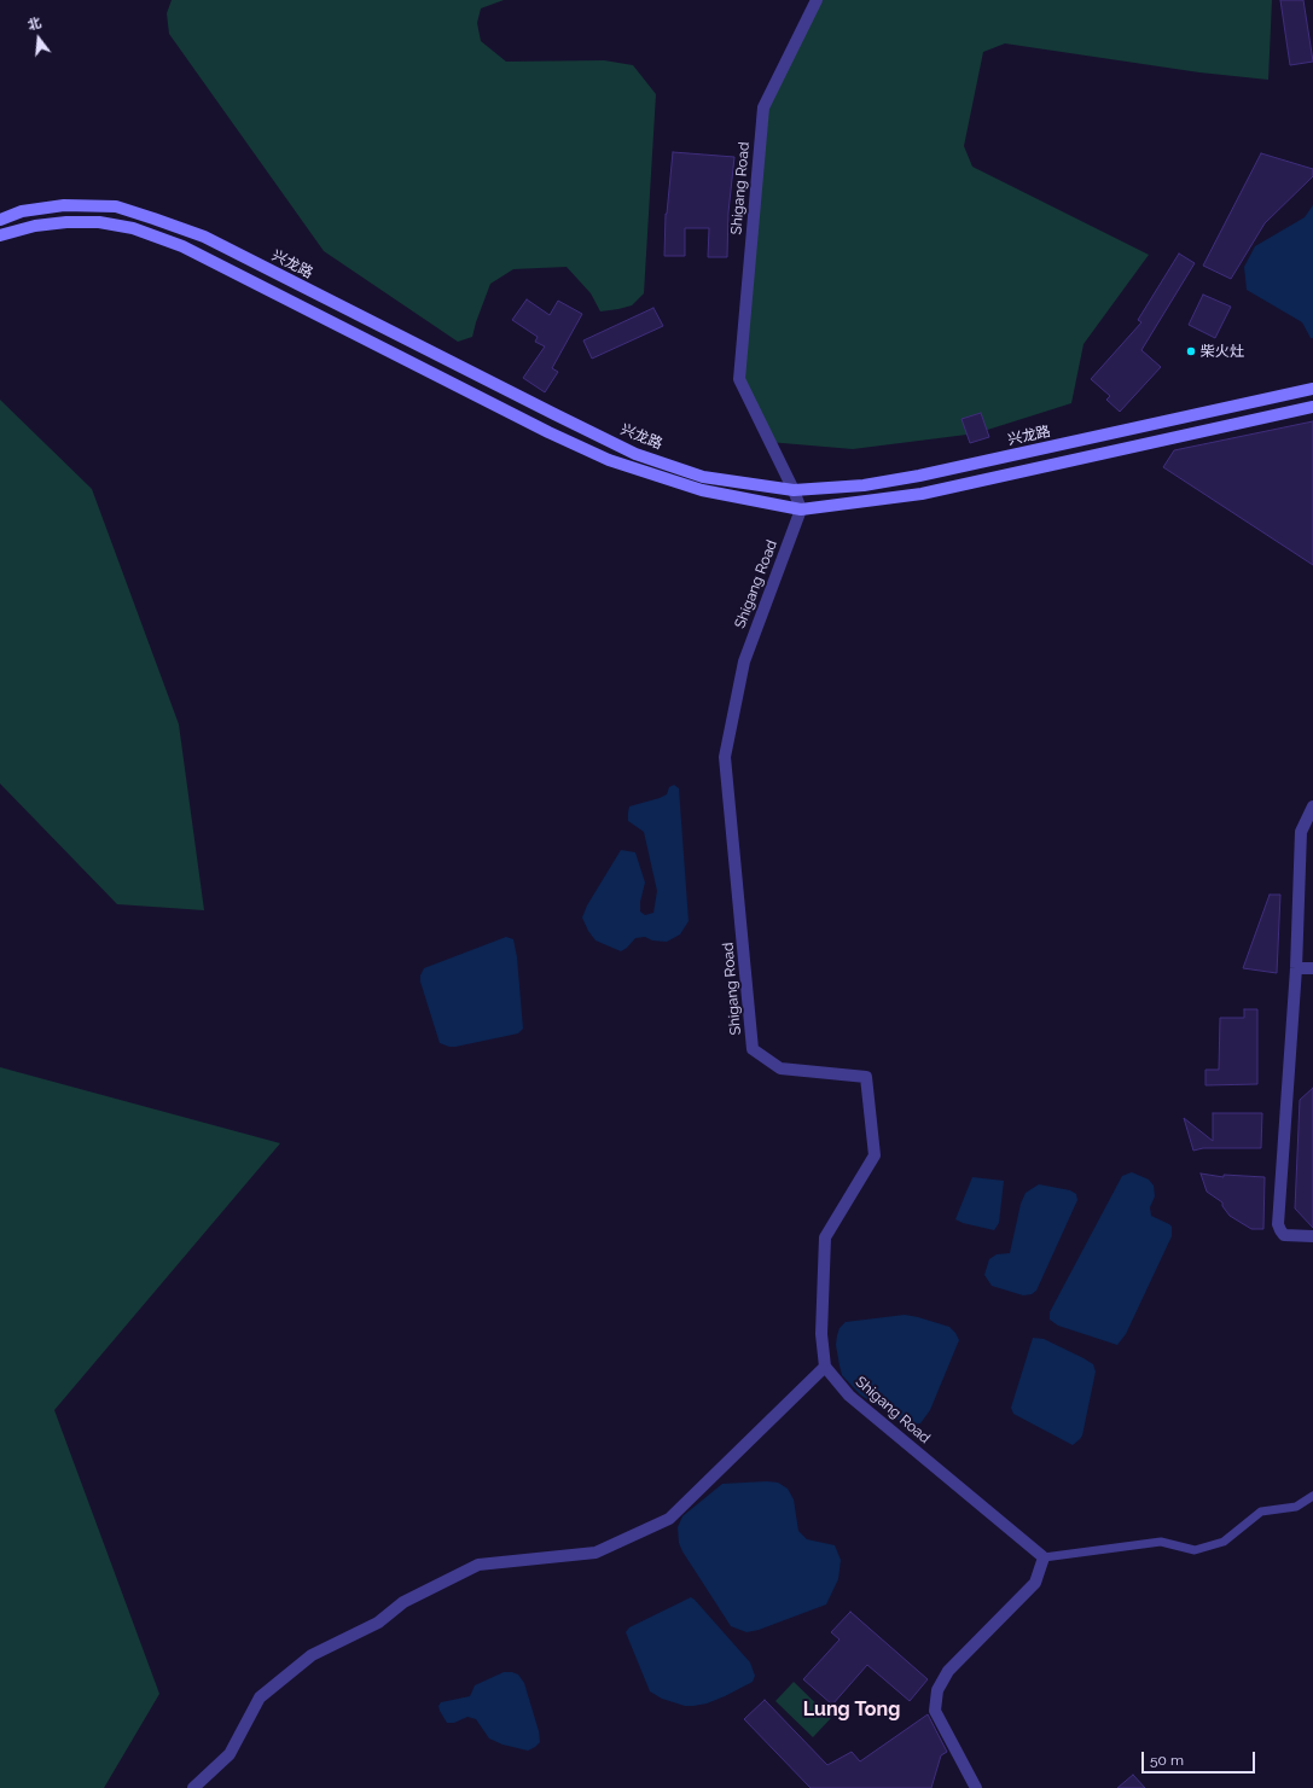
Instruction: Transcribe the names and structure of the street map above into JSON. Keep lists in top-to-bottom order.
{
  "streets": {
    "main road": ["兴龙路"],
    "street": ["Shigang Road"]
  },
  "crossings": [
    ["Shigang Road", "兴龙路"]
  ],
  "districts": ["Lung Tong"],
  "places": ["柴火灶"],
  "scale_bar": "50 m",
  "north": "top"
}
